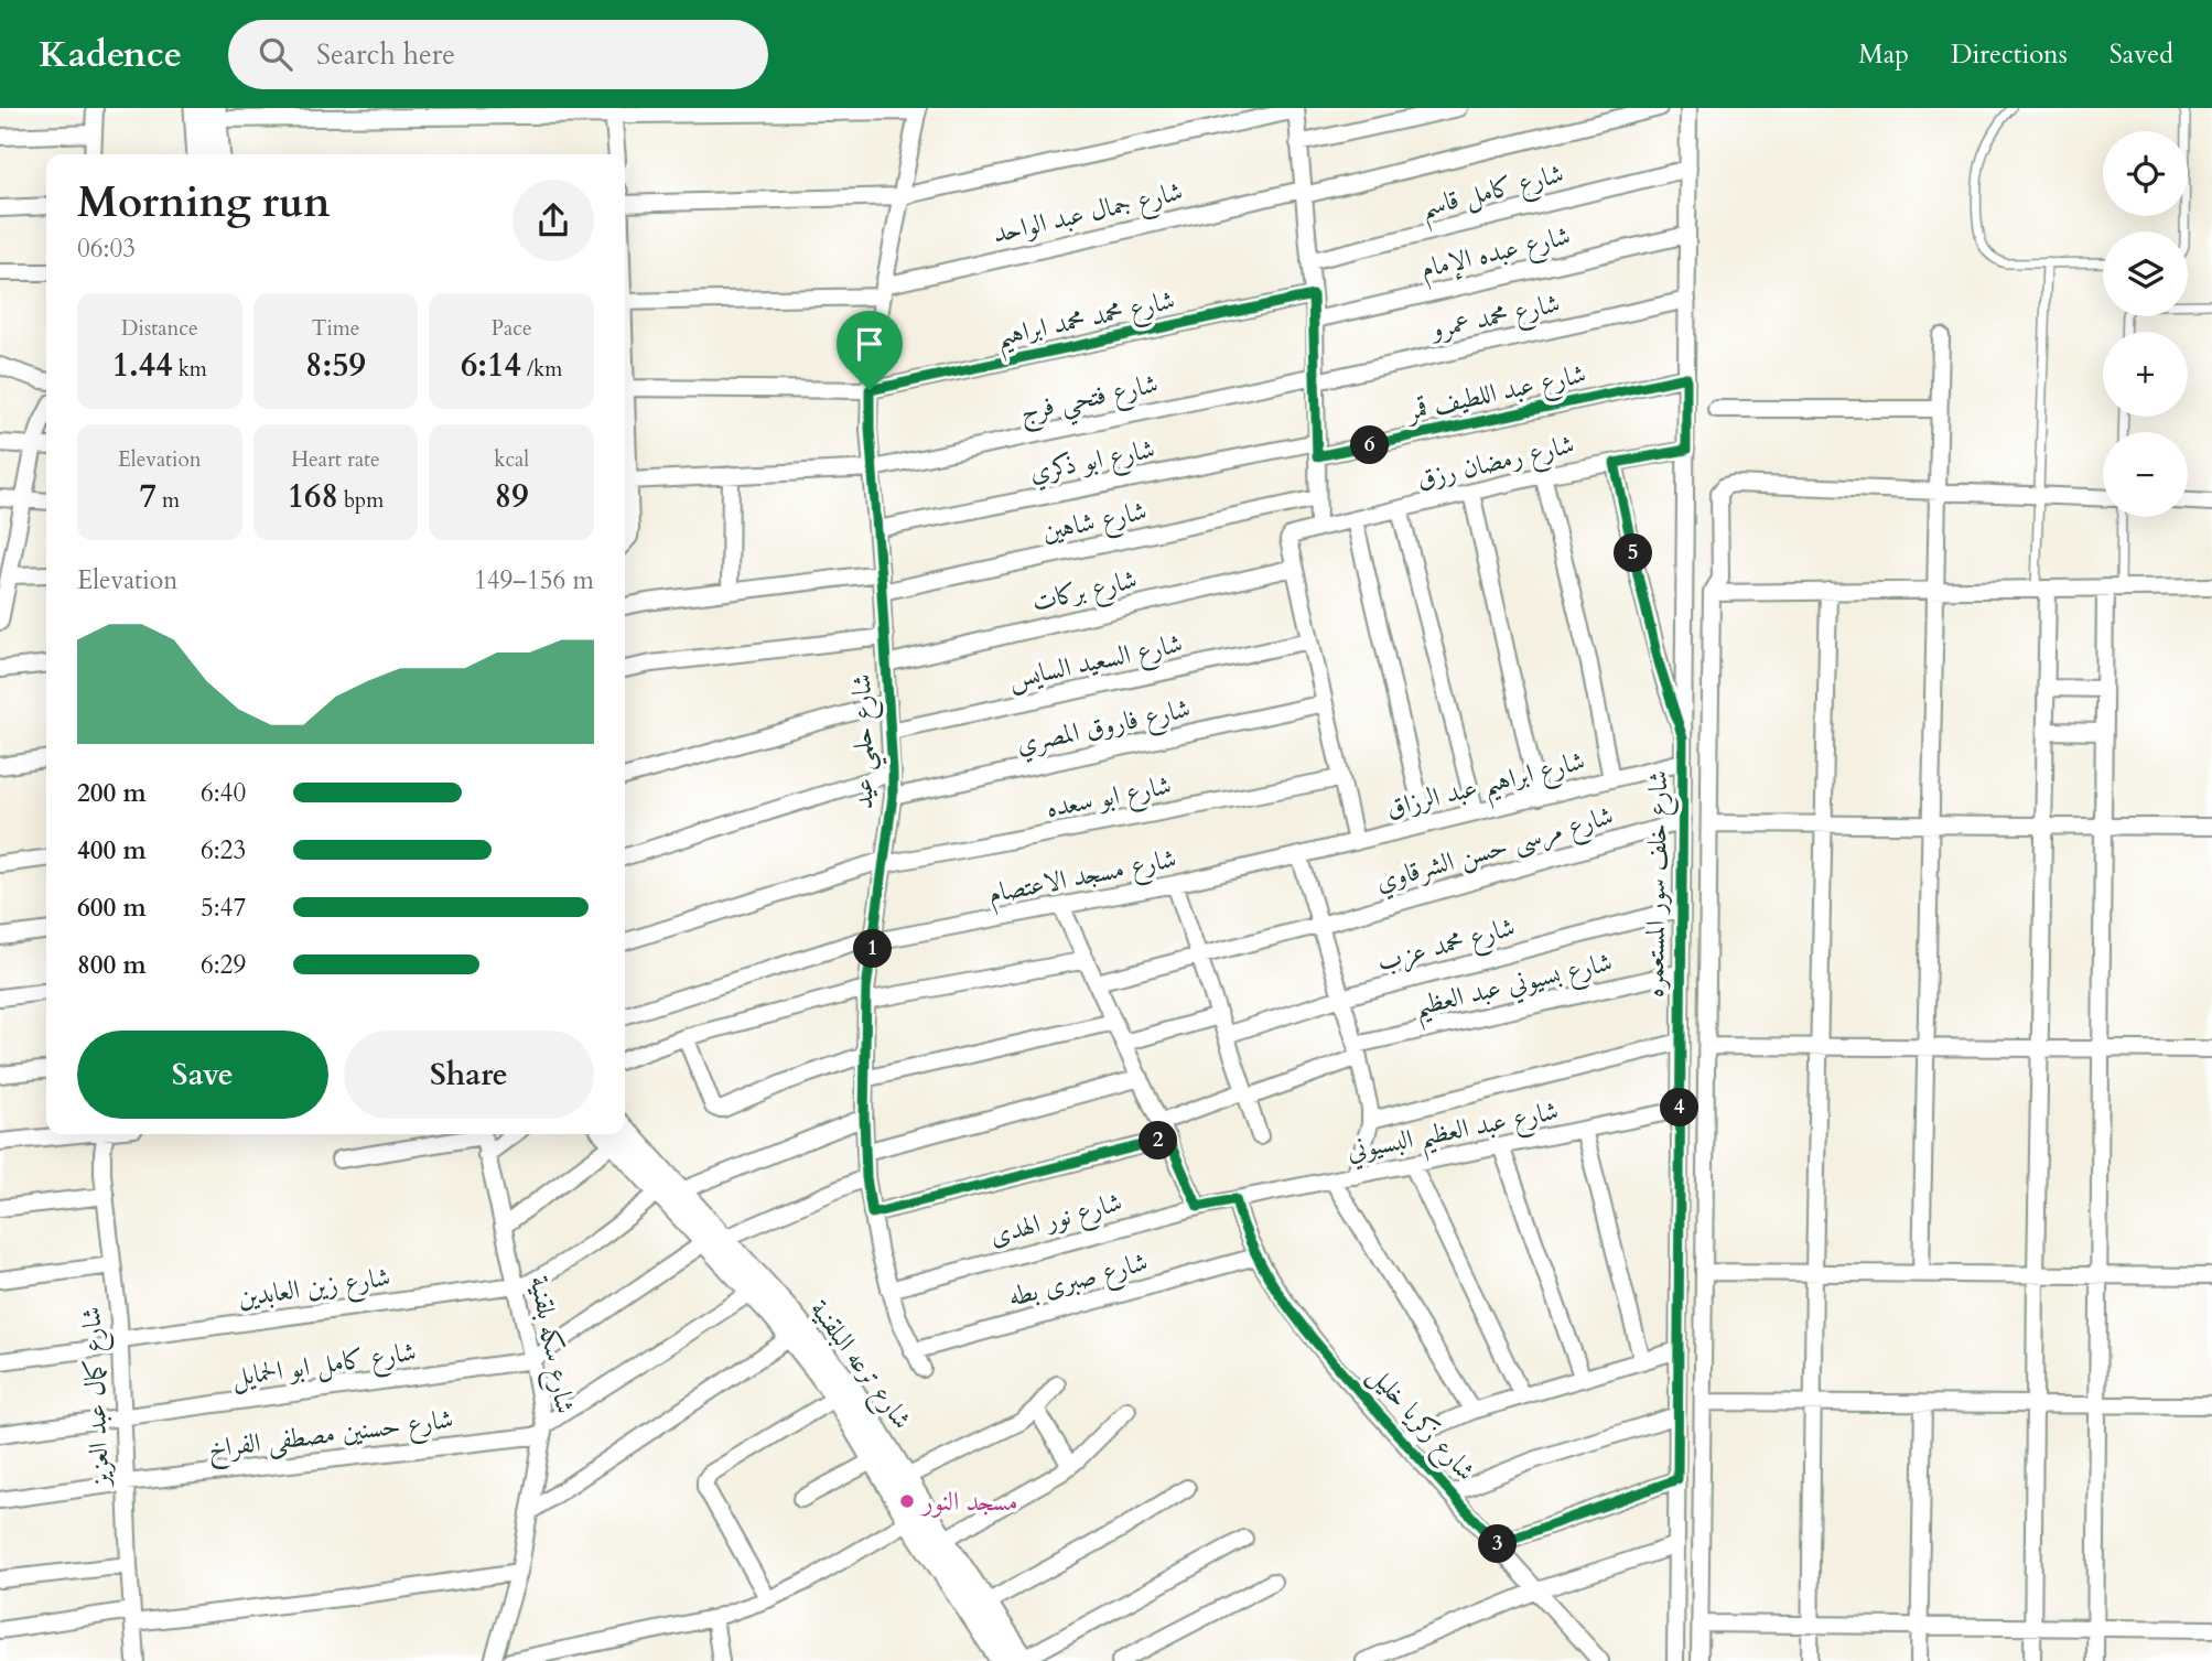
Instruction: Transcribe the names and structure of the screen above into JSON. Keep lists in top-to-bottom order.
{
  "streets": {
    "street": [
      "شارع كامل قاسم",
      "شارع جمال عبد الواحد",
      "شارع عبده الإمام",
      "شارع محمد عمرو",
      "شارع محمد محمد ابراهيم",
      "شارع عبد اللطيف قمر",
      "شارع فتحي فرج",
      "شارع ابو ذكري",
      "شارع رمضان رزق",
      "شارع شاهين",
      "شارع بركات",
      "شارع السعيد السايس",
      "شارع فاروق المصري",
      "شارع حلمي عيد",
      "شارع ابراهيم عبد الرزاق",
      "شارع ابو سعده",
      "شارع مرسى حسن الشرقاوي",
      "شارع مسجد الاعتصام",
      "شارع خلف سور المستعمره",
      "شارع محمد عزب",
      "شارع بسيوني عبد العظيم",
      "شارع عبد العظيم البسيوني",
      "شارع نور الهدى",
      "شارع صبرى بطه",
      "شارع زين العابدين",
      "شارع سكه بلقنية",
      "شارع كامل ابو الحمايل",
      "شارع ترعه البلقنية",
      "شارع كمال عبد العزيز",
      "شارع زكريا خليل",
      "شارع حسنين مصطفى الفراخ"
    ]
  },
  "crossings": [
    ["شارع كامل قاسم", "شارع خلف سور المستعمره"],
    ["شارع جمال عبد الواحد", "شارع حلمي عيد"],
    ["شارع عبده الإمام", "شارع خلف سور المستعمره"],
    ["شارع محمد عمرو", "شارع فتحي فرج"],
    ["شارع محمد عمرو", "شارع خلف سور المستعمره"],
    ["شارع محمد محمد ابراهيم", "شارع حلمي عيد"],
    ["شارع عبد اللطيف قمر", "شارع ابو ذكري"],
    ["شارع عبد اللطيف قمر", "شارع خلف سور المستعمره"],
    ["شارع فتحي فرج", "شارع حلمي عيد"],
    ["شارع ابو ذكري", "شارع حلمي عيد"],
    ["شارع رمضان رزق", "شارع بركات"],
    ["شارع رمضان رزق", "شارع خلف سور المستعمره"],
    ["شارع شاهين", "شارع حلمي عيد"],
    ["شارع بركات", "شارع حلمي عيد"],
    ["شارع السعيد السايس", "شارع حلمي عيد"],
    ["شارع فاروق المصري", "شارع حلمي عيد"],
    ["شارع حلمي عيد", "شارع ابو سعده"],
    ["شارع حلمي عيد", "شارع مسجد الاعتصام"],
    ["شارع حلمي عيد", "شارع نور الهدى"],
    ["شارع حلمي عيد", "شارع صبرى بطه"],
    ["شارع حلمي عيد", "شارع زين العابدين"],
    ["شارع ابراهيم عبد الرزاق", "شارع مسجد الاعتصام"],
    ["شارع ابراهيم عبد الرزاق", "شارع خلف سور المستعمره"],
    ["شارع مرسى حسن الشرقاوي", "شارع خلف سور المستعمره"],
    ["شارع خلف سور المستعمره", "شارع محمد عزب"],
    ["شارع خلف سور المستعمره", "شارع بسيوني عبد العظيم"],
    ["شارع خلف سور المستعمره", "شارع عبد العظيم البسيوني"],
    ["شارع عبد العظيم البسيوني", "شارع نور الهدى"],
    ["شارع عبد العظيم البسيوني", "شارع زكريا خليل"],
    ["شارع نور الهدى", "شارع زكريا خليل"],
    ["شارع صبرى بطه", "شارع زكريا خليل"],
    ["شارع زين العابدين", "شارع سكه بلقنية"],
    ["شارع زين العابدين", "شارع ترعه البلقنية"],
    ["شارع زين العابدين", "شارع كمال عبد العزيز"],
    ["شارع سكه بلقنية", "شارع كامل ابو الحمايل"],
    ["شارع سكه بلقنية", "شارع حسنين مصطفى الفراخ"],
    ["شارع كامل ابو الحمايل", "شارع كمال عبد العزيز"],
    ["شارع كمال عبد العزيز", "شارع حسنين مصطفى الفراخ"]
  ],
  "places": ["مسجد النور"],
  "page": {
    "header": "Kadence",
    "search": "Search here",
    "nav": ["Map", "Directions", "Saved"],
    "map_buttons": ["+", "−"],
    "heading": ["Morning run", "06:03"],
    "stats": [
      ["Distance", "1.44 km"],
      ["Time", "8:59"],
      ["Pace", "6:14 /km"],
      ["Elevation", "7 m"],
      ["Heart rate", "168 bpm"],
      ["kcal", "89"]
    ],
    "pins": [
      "6",
      "5",
      "1",
      "4",
      "2",
      "3"
    ],
    "chart": ["Elevation", "149–156 m"],
    "list": [
      {
        "name": "200 m",
        "note": "6:40"
      },
      {
        "name": "400 m",
        "note": "6:23"
      },
      {
        "name": "600 m",
        "note": "5:47"
      },
      {
        "name": "800 m",
        "note": "6:29"
      }
    ],
    "buttons": ["Save", "Share"]
  }
}
